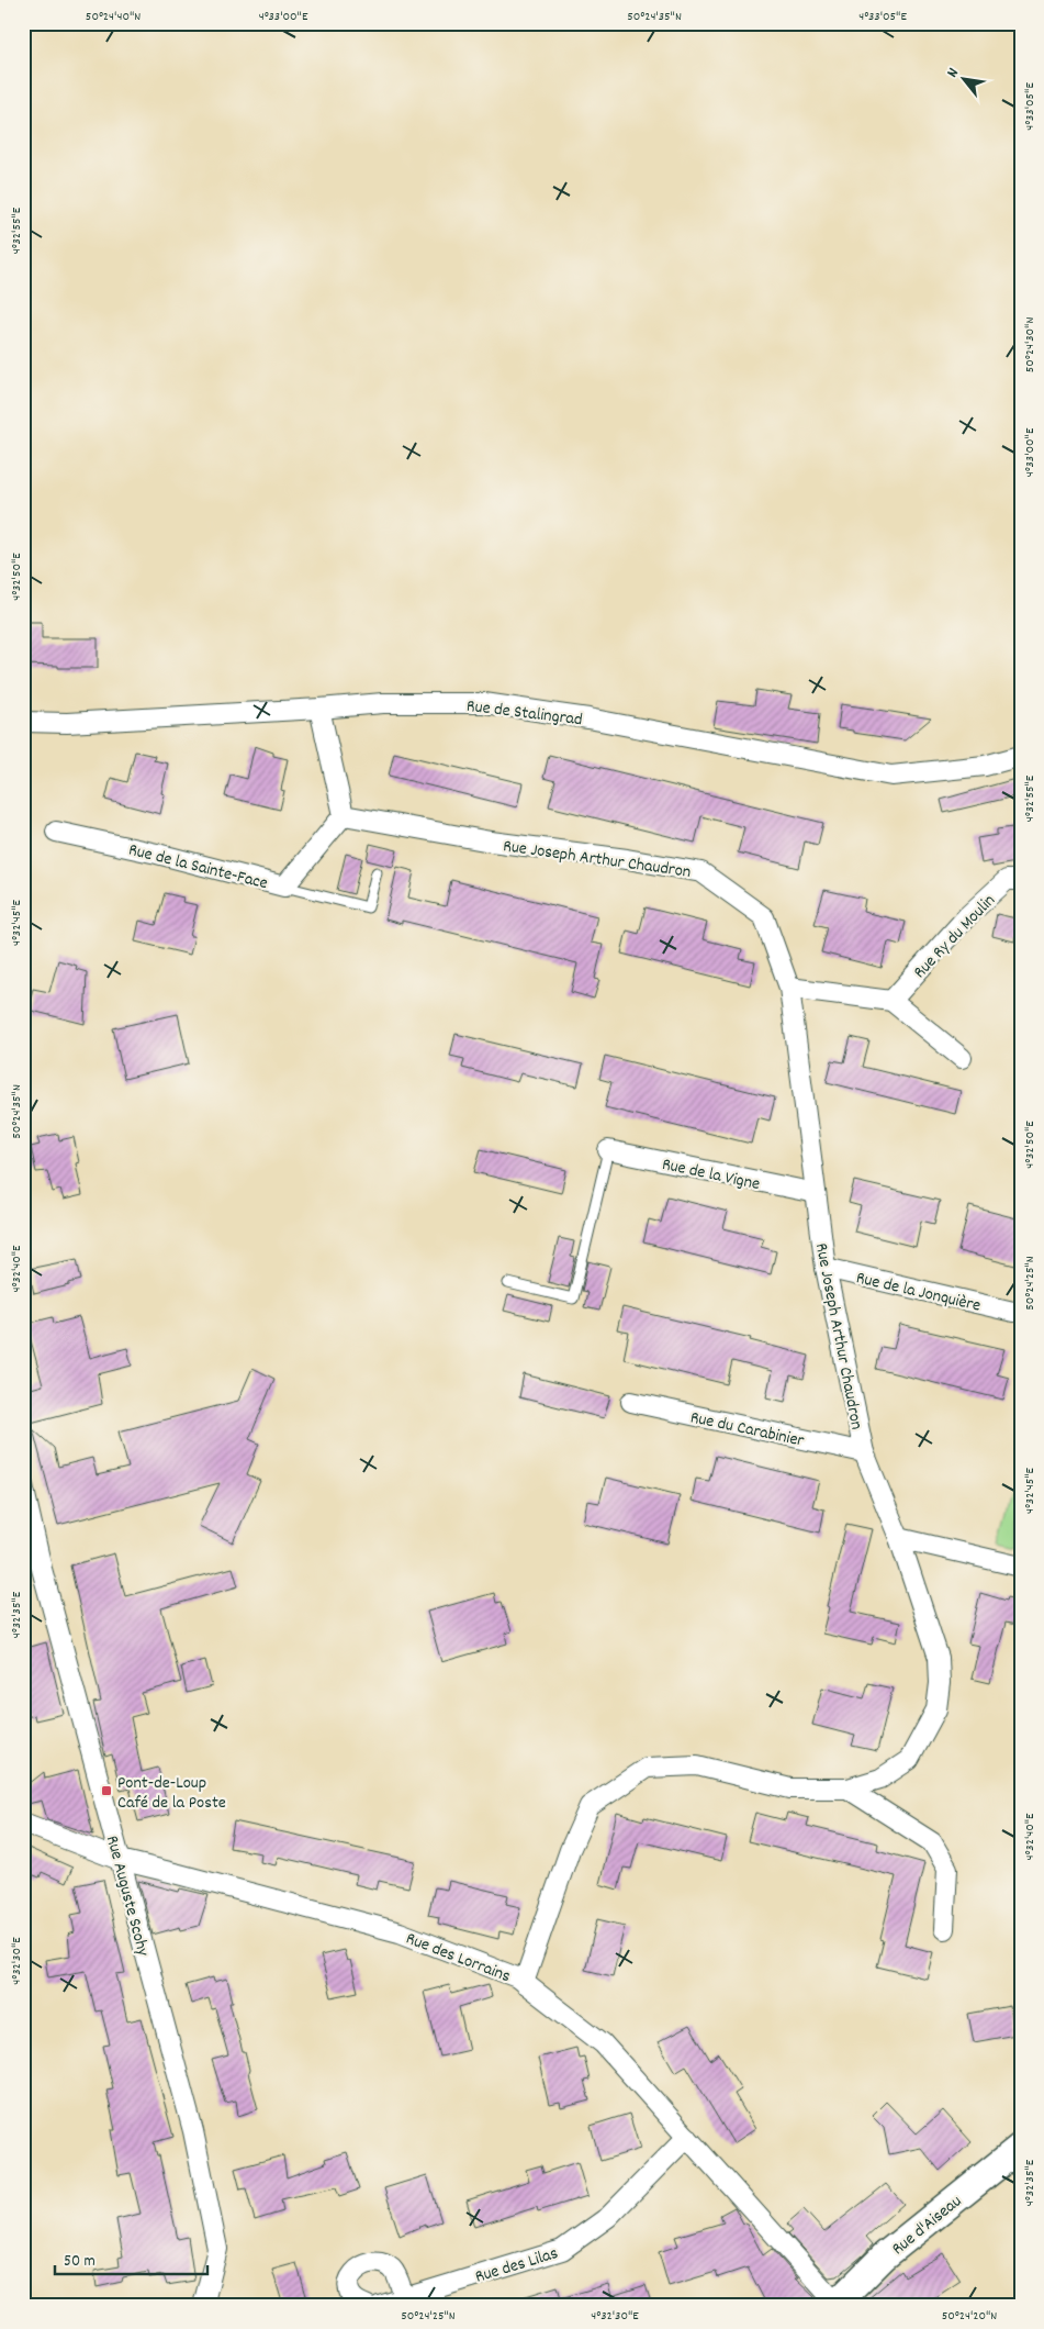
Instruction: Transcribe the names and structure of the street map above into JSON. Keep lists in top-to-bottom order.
{
  "streets": {
    "street": [
      "Rue de Stalingrad",
      "Rue Joseph Arthur Chaudron",
      "Rue de la Sainte-Face",
      "Rue Ry du Moulin",
      "Rue de la Vigne",
      "Rue de la Jonquière",
      "Rue du Carabinier",
      "Rue Auguste Scohy",
      "Rue des Lorrains",
      "Rue d'Aiseau",
      "Rue des Lilas"
    ]
  },
  "crossings": [
    ["Rue Joseph Arthur Chaudron", "Rue de la Sainte-Face"],
    ["Rue Joseph Arthur Chaudron", "Rue de la Vigne"],
    ["Rue Joseph Arthur Chaudron", "Rue de la Jonquière"],
    ["Rue Joseph Arthur Chaudron", "Rue du Carabinier"],
    ["Rue Joseph Arthur Chaudron", "Rue des Lorrains"],
    ["Rue Auguste Scohy", "Rue des Lorrains"],
    ["Rue des Lorrains", "Rue d'Aiseau"],
    ["Rue des Lorrains", "Rue des Lilas"]
  ],
  "places": {
    "transit": ["Pont-de-Loup Café de la Poste"]
  },
  "scale_bar": "50 m",
  "north": "top left",
  "coordinates": [
    "50°24'40\"N",
    "4°33'00\"E",
    "50°24'35\"N",
    "4°33'05\"E",
    "4°32'55\"E",
    "50°24'30\"N",
    "4°32'50\"E",
    "4°32'45\"E",
    "4°32'40\"E",
    "50°24'25\"N",
    "4°32'35\"E",
    "4°32'30\"E",
    "50°24'20\"N"
  ]
}
